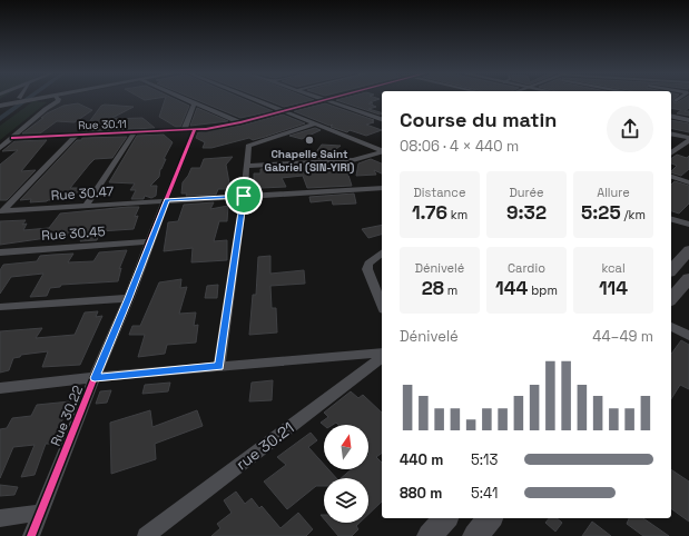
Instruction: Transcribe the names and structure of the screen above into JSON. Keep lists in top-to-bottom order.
{
  "streets": {
    "street": [
      "Rue 30.11",
      "Rue 30.47",
      "Rue 30.45",
      "Rue 30.22",
      "rue 30.21"
    ]
  },
  "crossings": [
    ["Rue 30.11", "Rue 30.22"],
    ["Rue 30.47", "Rue 30.22"],
    ["Rue 30.45", "Rue 30.22"]
  ],
  "places": ["Chapelle Saint Gabriel (SIN-YIRI)"],
  "north": "top",
  "page": {
    "heading": ["Course du matin", "08:06 · 4 × 440 m"],
    "stats": [
      ["Distance", "1.76 km"],
      ["Durée", "9:32"],
      ["Allure", "5:25 /km"],
      ["Dénivelé", "28 m"],
      ["Cardio", "144 bpm"],
      ["kcal", "114"]
    ],
    "chart": ["Dénivelé", "44–49 m"],
    "list": [
      {
        "name": "440 m",
        "note": "5:13"
      },
      {
        "name": "880 m",
        "note": "5:41"
      }
    ]
  }
}
